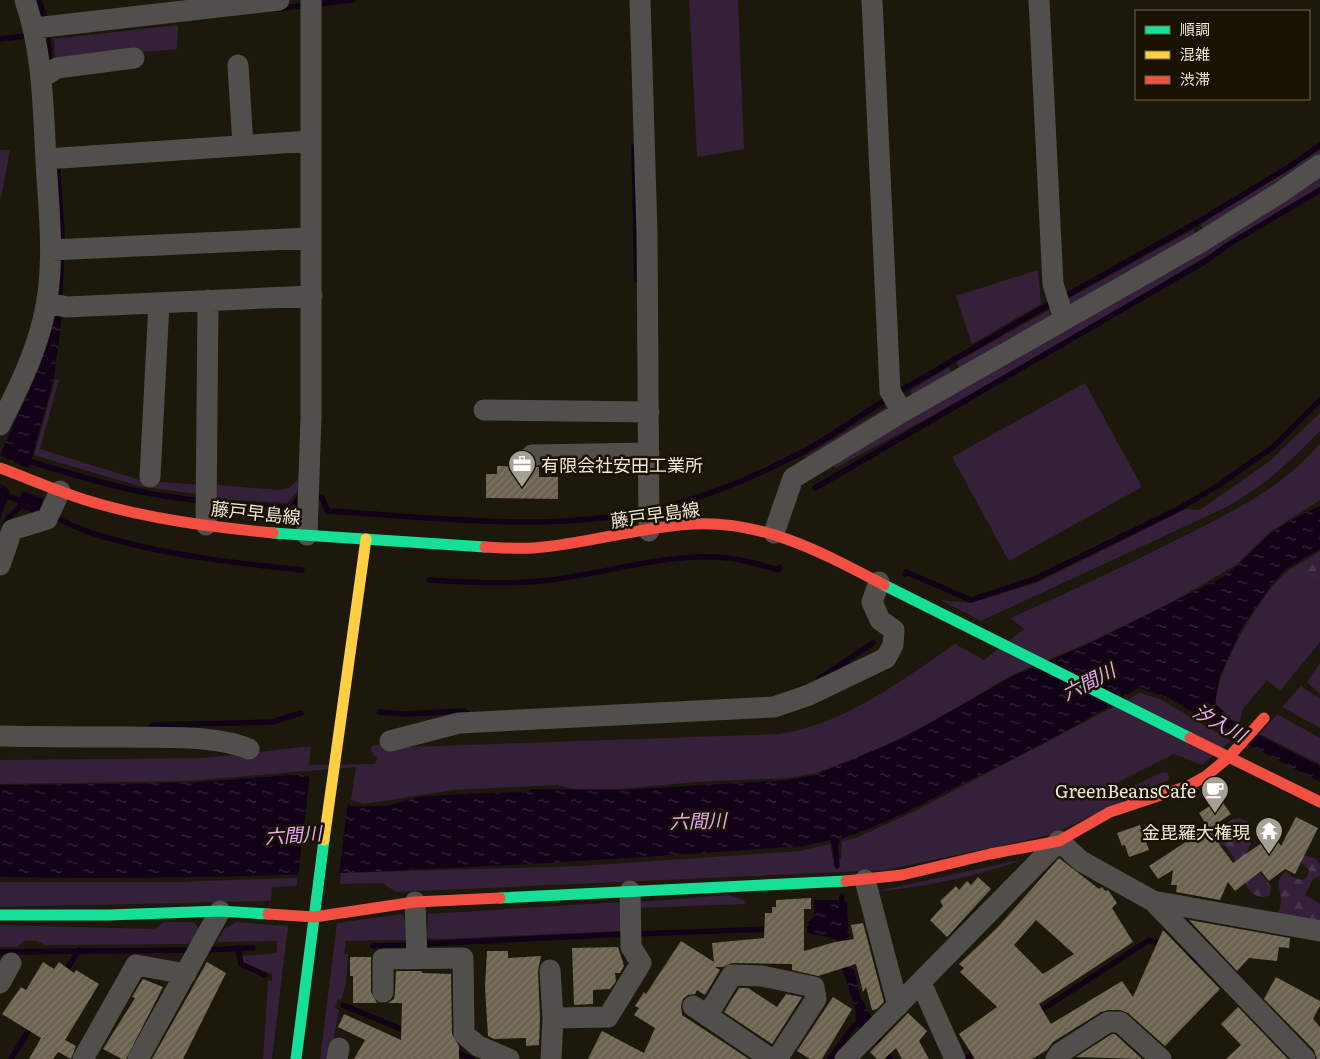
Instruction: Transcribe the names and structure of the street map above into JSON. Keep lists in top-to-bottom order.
{
  "streets": {
    "street": ["藤戸早島線"]
  },
  "water": ["六間川", "汐入川"],
  "places": {
    "office": ["有限会社安田工業所"],
    "cafe": ["GreenBeansCafe"],
    "temple": ["金毘羅大権現"]
  },
  "legend": ["順調", "混雑", "渋滞"]
}
